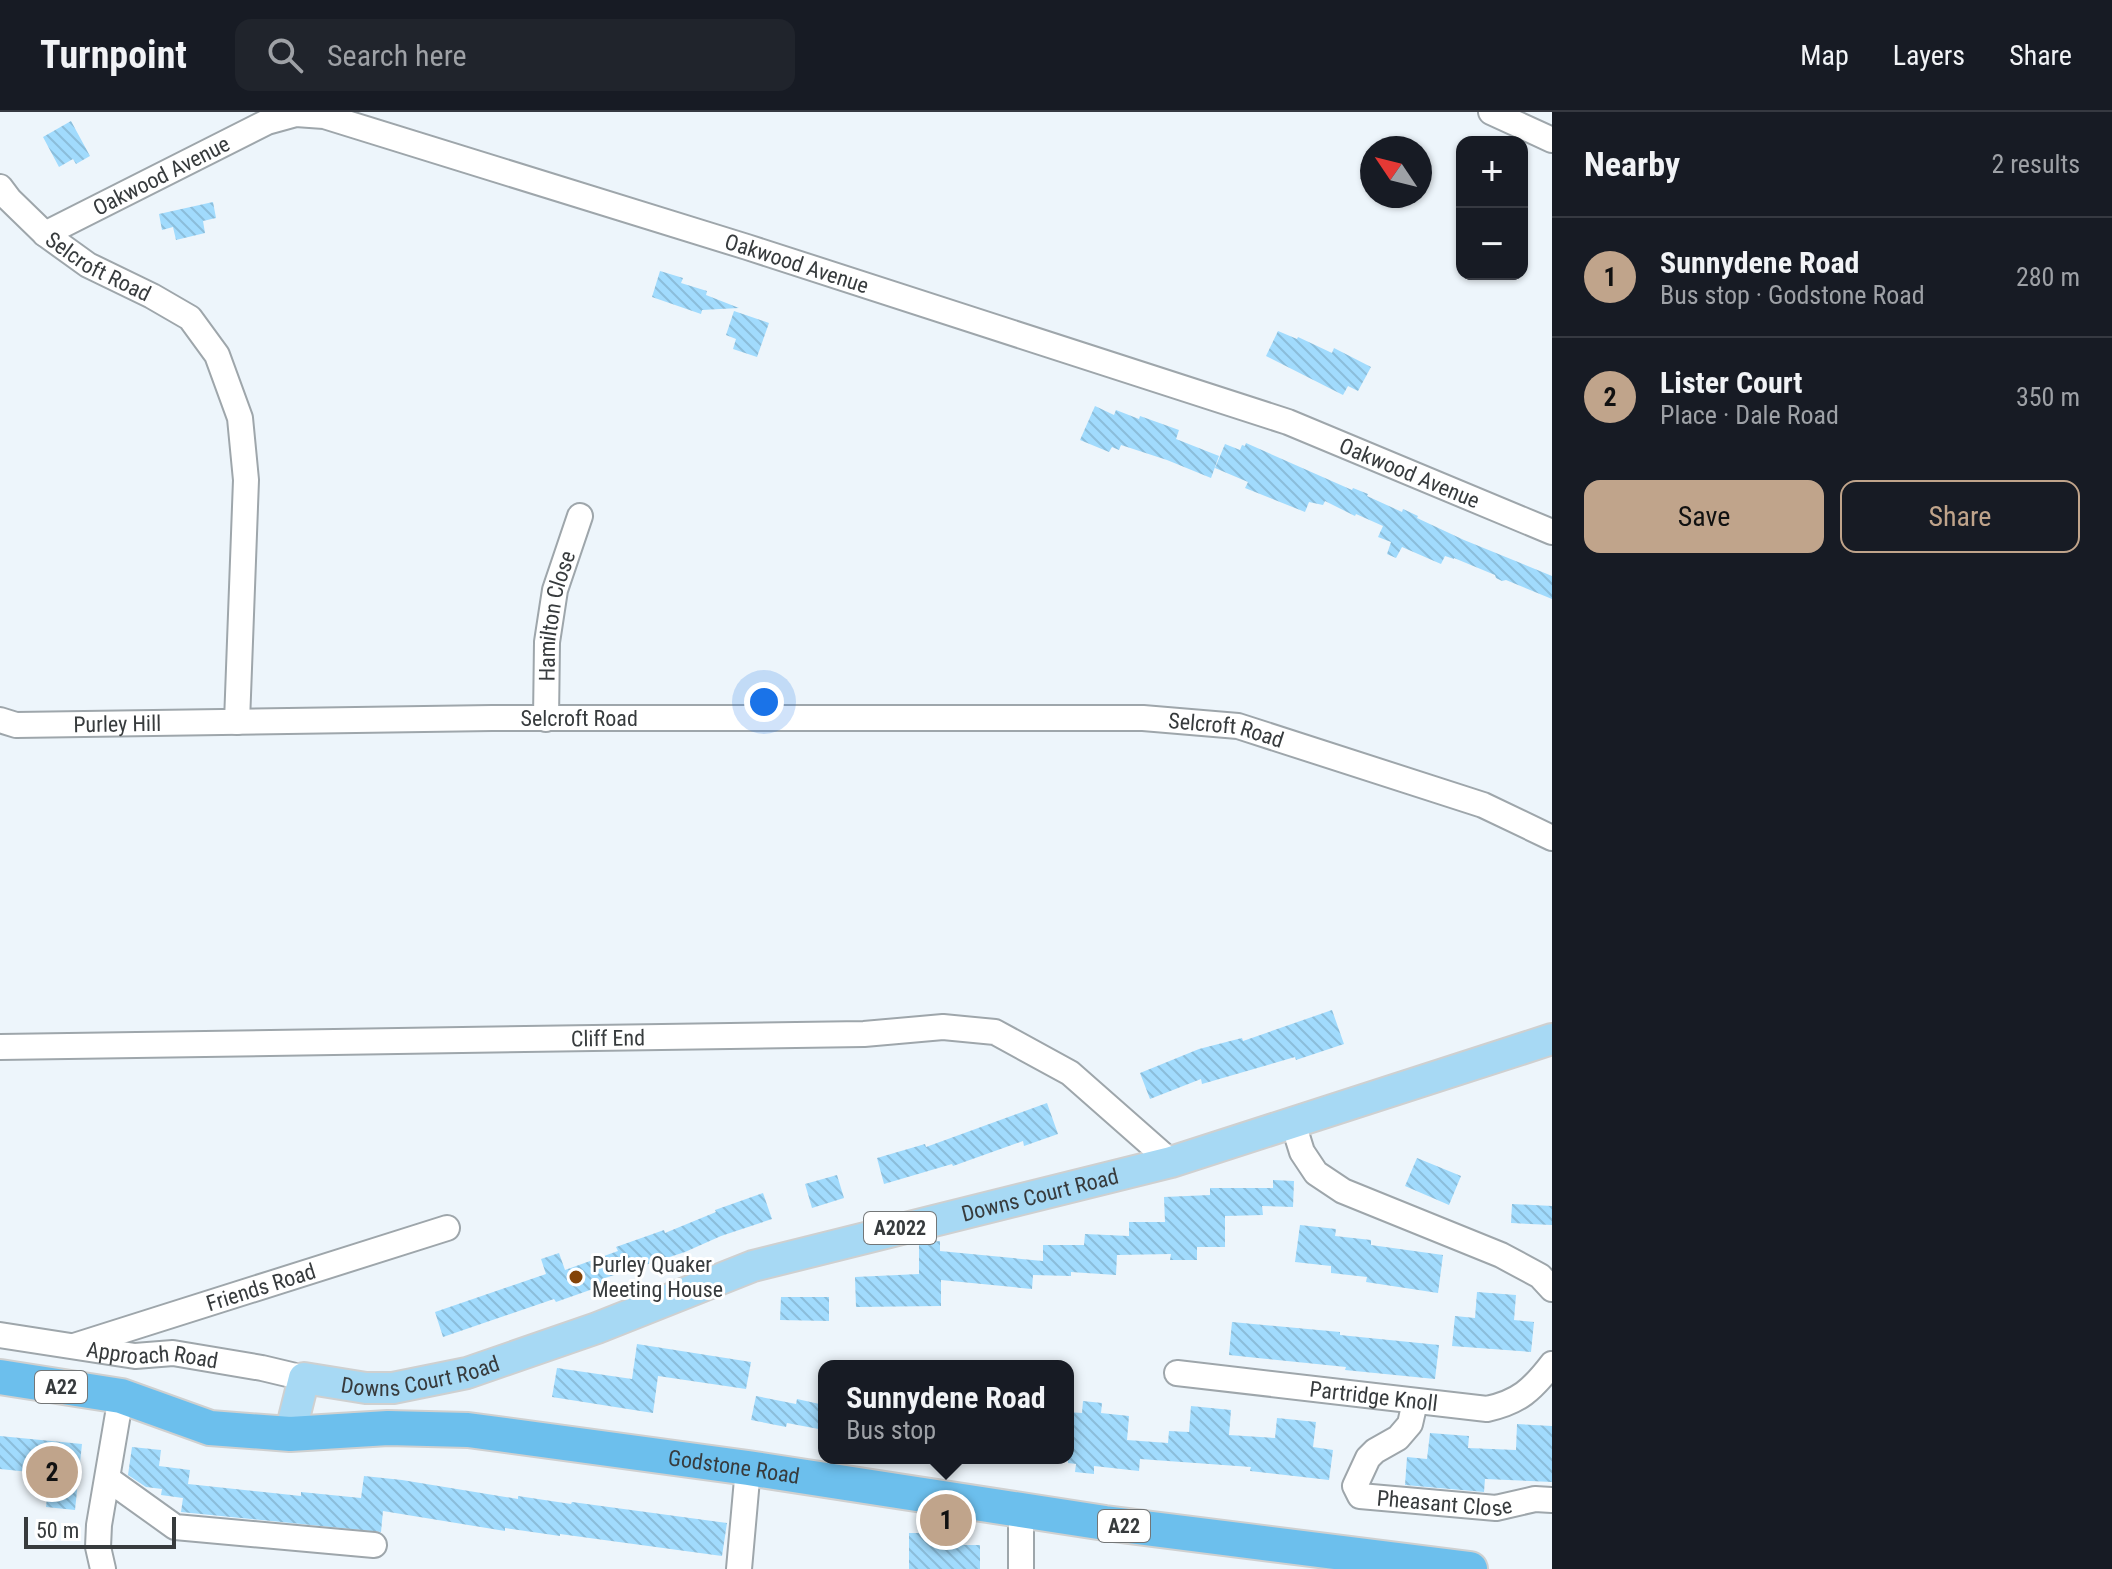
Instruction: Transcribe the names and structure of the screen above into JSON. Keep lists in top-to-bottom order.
{
  "streets": {
    "highway": ["A22", "Godstone Road"],
    "main road": ["Downs Court Road", "A2022"],
    "street": [
      "Oakwood Avenue",
      "Selcroft Road",
      "Hamilton Close",
      "Purley Hill",
      "Cliff End",
      "Friends Road",
      "Approach Road",
      "Partridge Knoll",
      "Pheasant Close"
    ]
  },
  "crossings": [
    ["Oakwood Avenue", "Selcroft Road"],
    ["Selcroft Road", "Hamilton Close"],
    ["Selcroft Road", "Purley Hill"],
    ["Cliff End", "Downs Court Road"],
    ["Downs Court Road", "Approach Road"],
    ["Friends Road", "Approach Road"],
    ["Partridge Knoll", "Pheasant Close"]
  ],
  "places": ["Purley Quaker Meeting House"],
  "scale_bar": "50 m",
  "north": "top left",
  "page": {
    "header": "Turnpoint",
    "search": "Search here",
    "nav": ["Map", "Layers", "Share"],
    "heading": ["Nearby", "2 results"],
    "map_buttons": ["+", "−"],
    "list": [
      {
        "mark": "1",
        "name": "Sunnydene Road",
        "note": "Bus stop · Godstone Road",
        "value": "280 m"
      },
      {
        "mark": "2",
        "name": "Lister Court",
        "note": "Place · Dale Road",
        "value": "350 m"
      }
    ],
    "buttons": ["Save", "Share"],
    "popup": ["Sunnydene Road", "Bus stop"],
    "pins": ["2", "1"],
    "scale": "50 m"
  }
}
